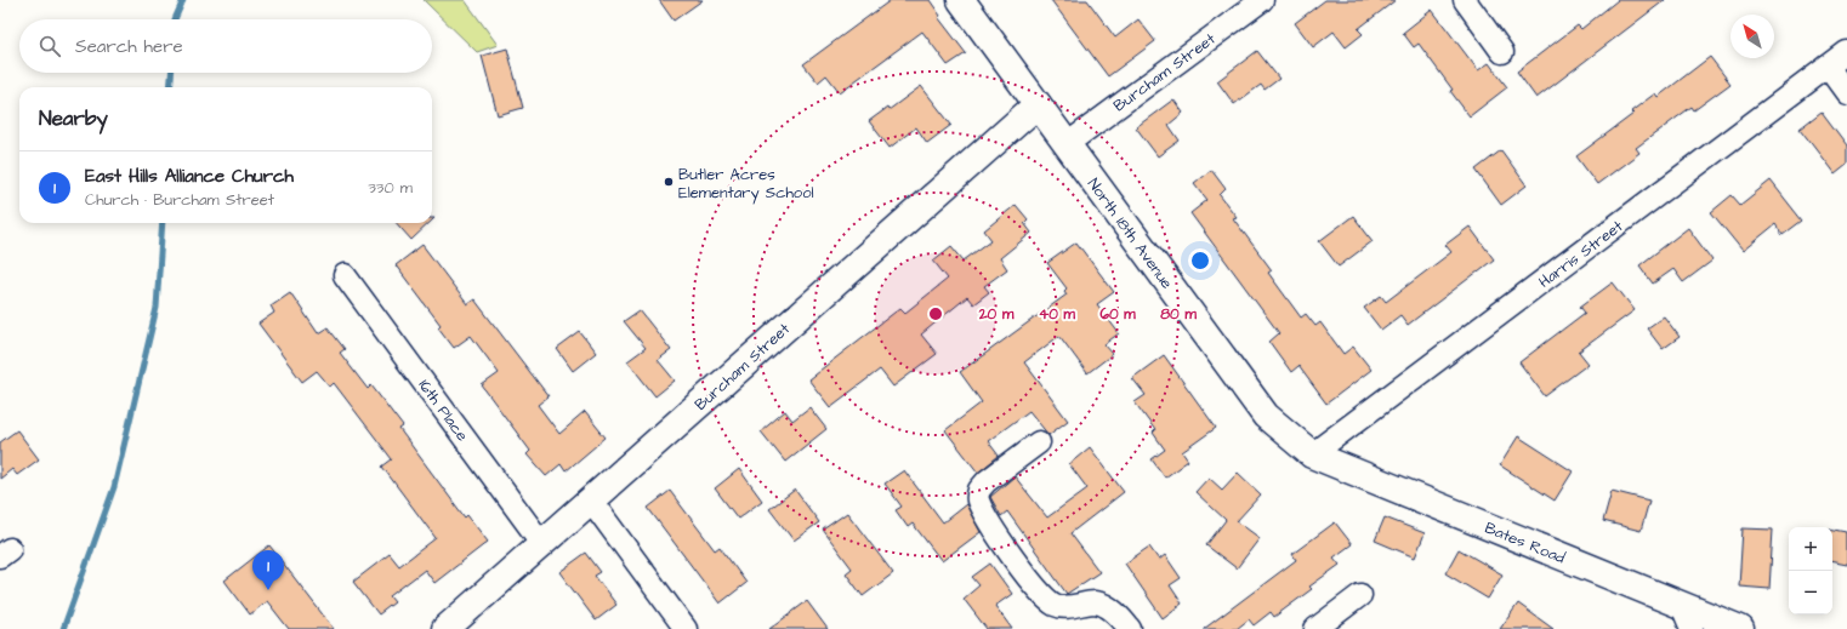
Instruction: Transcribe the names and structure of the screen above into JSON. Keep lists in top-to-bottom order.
{
  "streets": {
    "street": [
      "Burcham Street",
      "North 18th Avenue",
      "Harris Street",
      "16th Place",
      "Bates Road"
    ]
  },
  "crossings": [
    ["Burcham Street", "North 18th Avenue"],
    ["Burcham Street", "16th Place"],
    ["North 18th Avenue", "Harris Street"],
    ["North 18th Avenue", "Bates Road"],
    ["Harris Street", "Bates Road"]
  ],
  "places": ["Butler Acres Elementary School"],
  "north": "top left",
  "page": {
    "search": "Search here",
    "heading": "Nearby",
    "list": [
      {
        "mark": "1",
        "name": "East Hills Alliance Church",
        "note": "Church · Burcham Street",
        "value": "330 m"
      }
    ],
    "map_buttons": ["+", "−"],
    "pins": "1"
  },
  "rings": [
    "20 m",
    "40 m",
    "60 m",
    "80 m"
  ]
}
